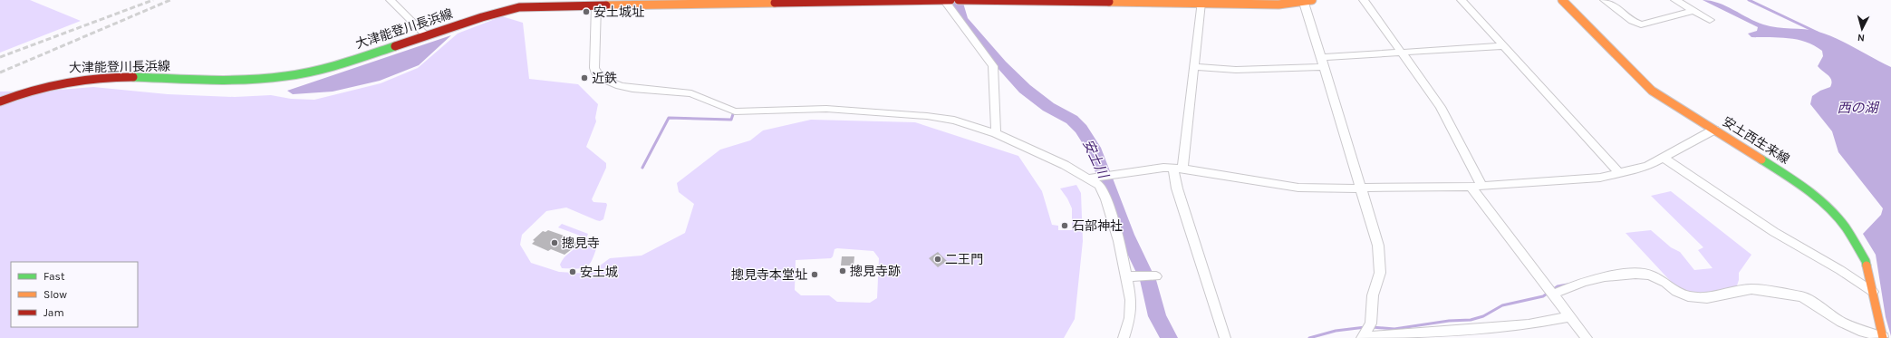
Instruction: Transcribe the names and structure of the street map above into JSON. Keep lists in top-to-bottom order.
{
  "streets": {
    "main road": ["大津能登川長浜線", "安土西生来線"]
  },
  "water": ["西の湖", "安土川"],
  "places": [
    "安土城址",
    "近鉄",
    "石部神社",
    "摠見寺",
    "二王門",
    "摠見寺跡",
    "安土城",
    "摠見寺本堂址"
  ],
  "legend": ["Fast", "Slow", "Jam"],
  "north": "bottom"
}
